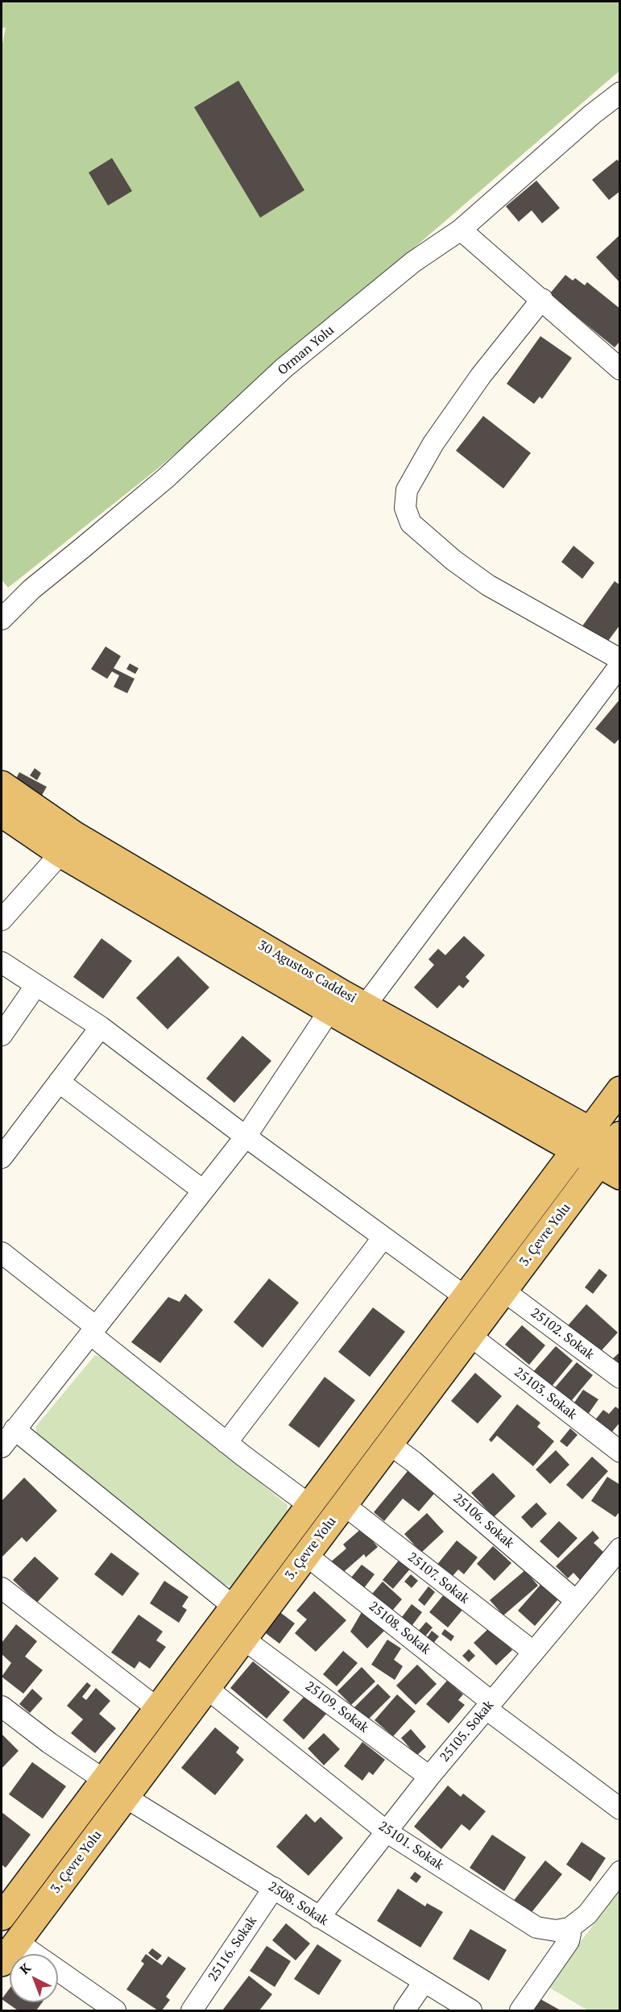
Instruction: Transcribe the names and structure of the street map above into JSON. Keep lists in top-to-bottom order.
{
  "streets": {
    "main road": ["30 Agustos Caddesi", "3. Çevre Yolu"],
    "street": [
      "Orman Yolu",
      "25102. Sokak",
      "25103. Sokak",
      "25106. Sokak",
      "25107. Sokak",
      "25108. Sokak",
      "25109. Sokak",
      "25105. Sokak",
      "25101. Sokak",
      "2508. Sokak",
      "25116. Sokak"
    ]
  },
  "crossings": [
    ["30 Agustos Caddesi", "3. Çevre Yolu"],
    ["3. Çevre Yolu", "25102. Sokak"],
    ["3. Çevre Yolu", "25103. Sokak"],
    ["3. Çevre Yolu", "25106. Sokak"],
    ["3. Çevre Yolu", "25107. Sokak"],
    ["3. Çevre Yolu", "25108. Sokak"],
    ["3. Çevre Yolu", "25109. Sokak"],
    ["3. Çevre Yolu", "25101. Sokak"],
    ["3. Çevre Yolu", "2508. Sokak"],
    ["25106. Sokak", "25105. Sokak"],
    ["25107. Sokak", "25105. Sokak"],
    ["25108. Sokak", "25105. Sokak"],
    ["25109. Sokak", "25105. Sokak"],
    ["25105. Sokak", "25101. Sokak"],
    ["25105. Sokak", "2508. Sokak"],
    ["2508. Sokak", "25116. Sokak"]
  ],
  "north": "top left"
}
